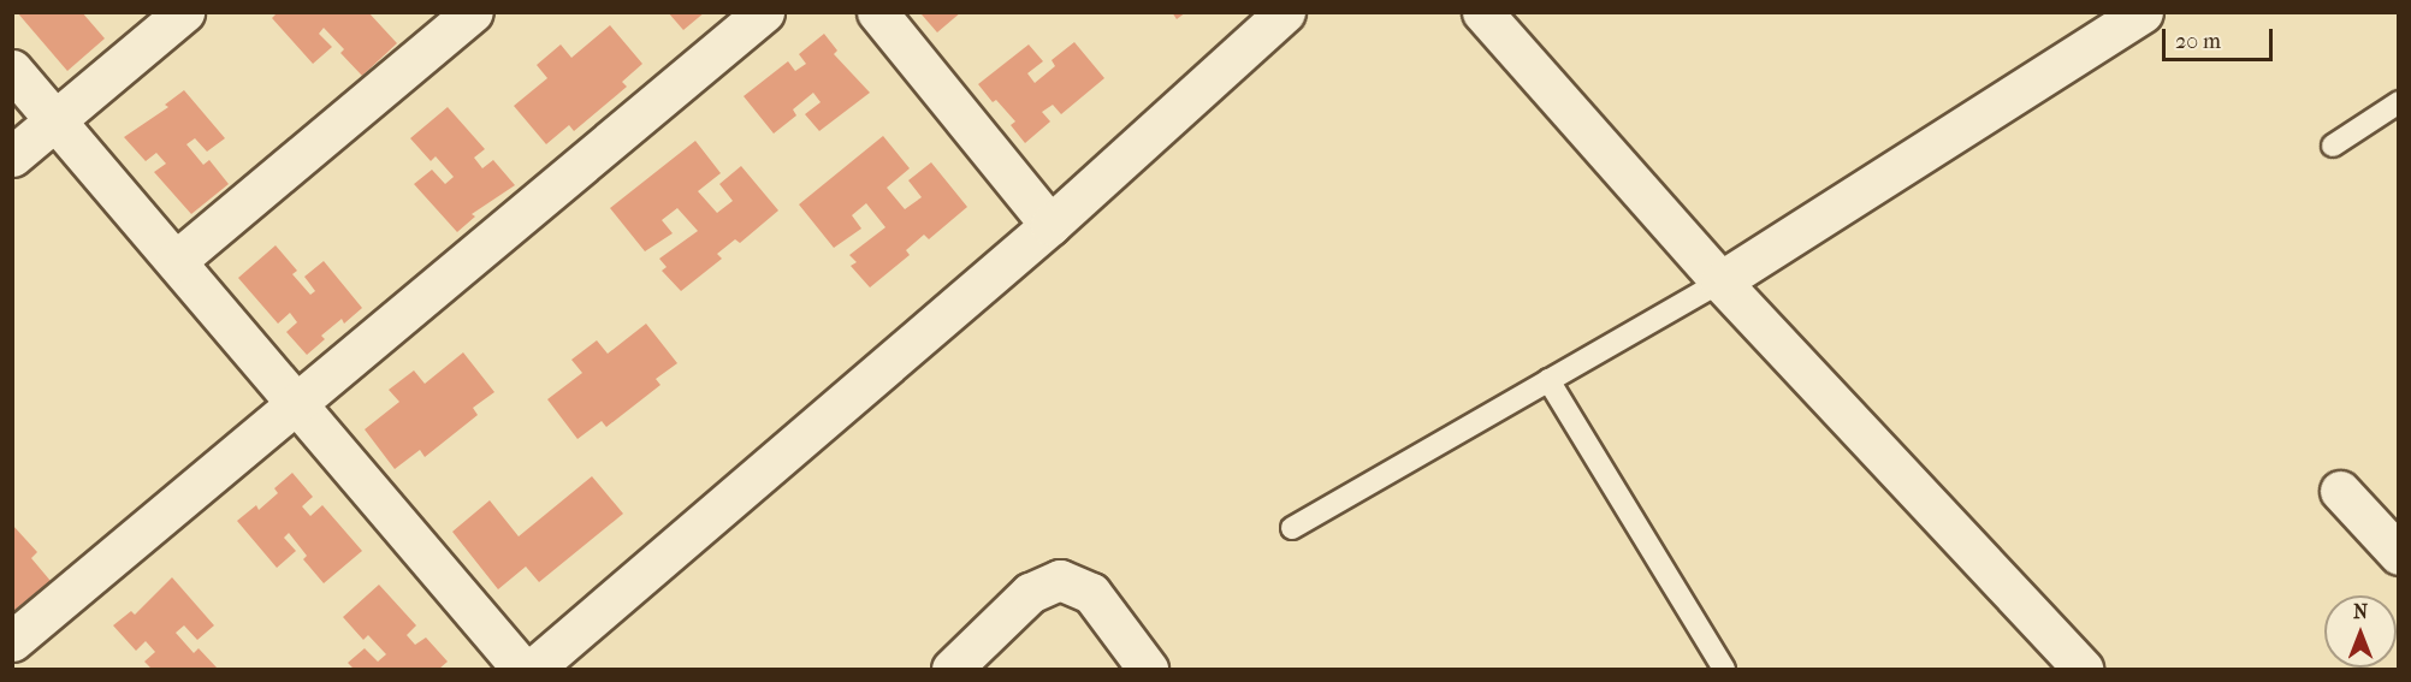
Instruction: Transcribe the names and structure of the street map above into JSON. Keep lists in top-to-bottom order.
{
  "scale_bar": "20 m",
  "north": "top"
}
